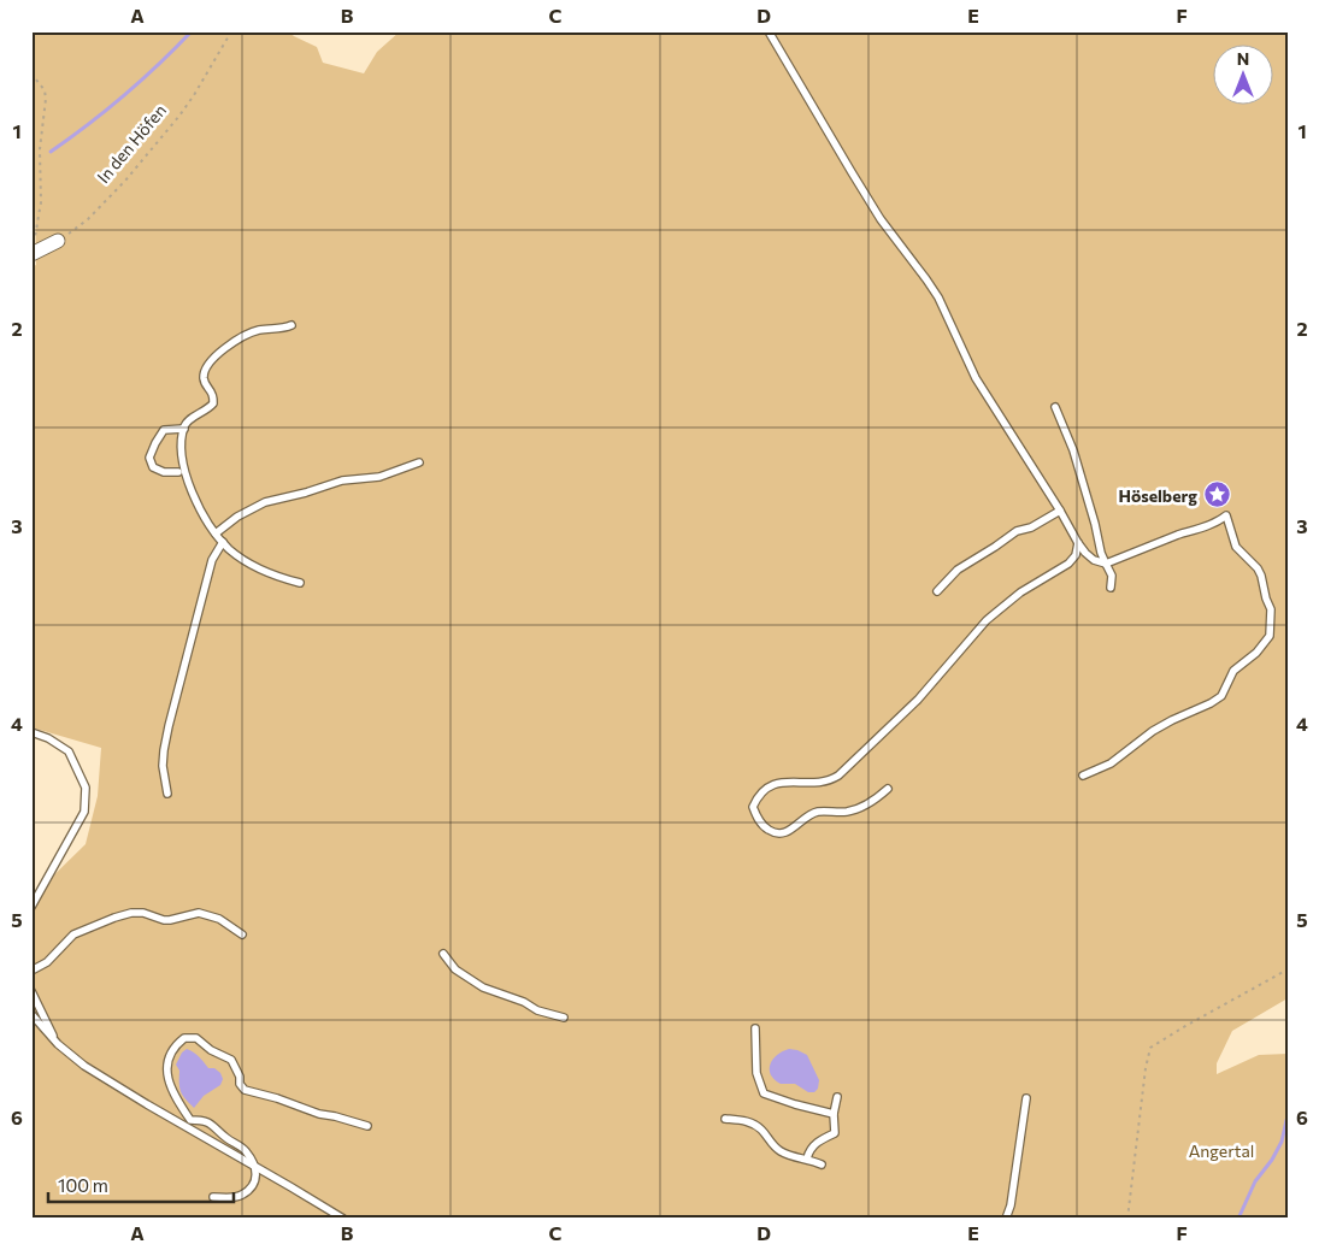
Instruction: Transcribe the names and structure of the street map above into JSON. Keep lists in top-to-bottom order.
{
  "streets": {
    "path": ["In den Höfen"]
  },
  "parks": ["Angertal"],
  "places": {
    "place": ["Höselberg"]
  },
  "scale_bar": "100 m",
  "north": "top",
  "grid": {
    "columns": [
      "A",
      "B",
      "C",
      "D",
      "E",
      "F"
    ],
    "rows": [
      "1",
      "2",
      "3",
      "4",
      "5",
      "6"
    ]
  }
}
